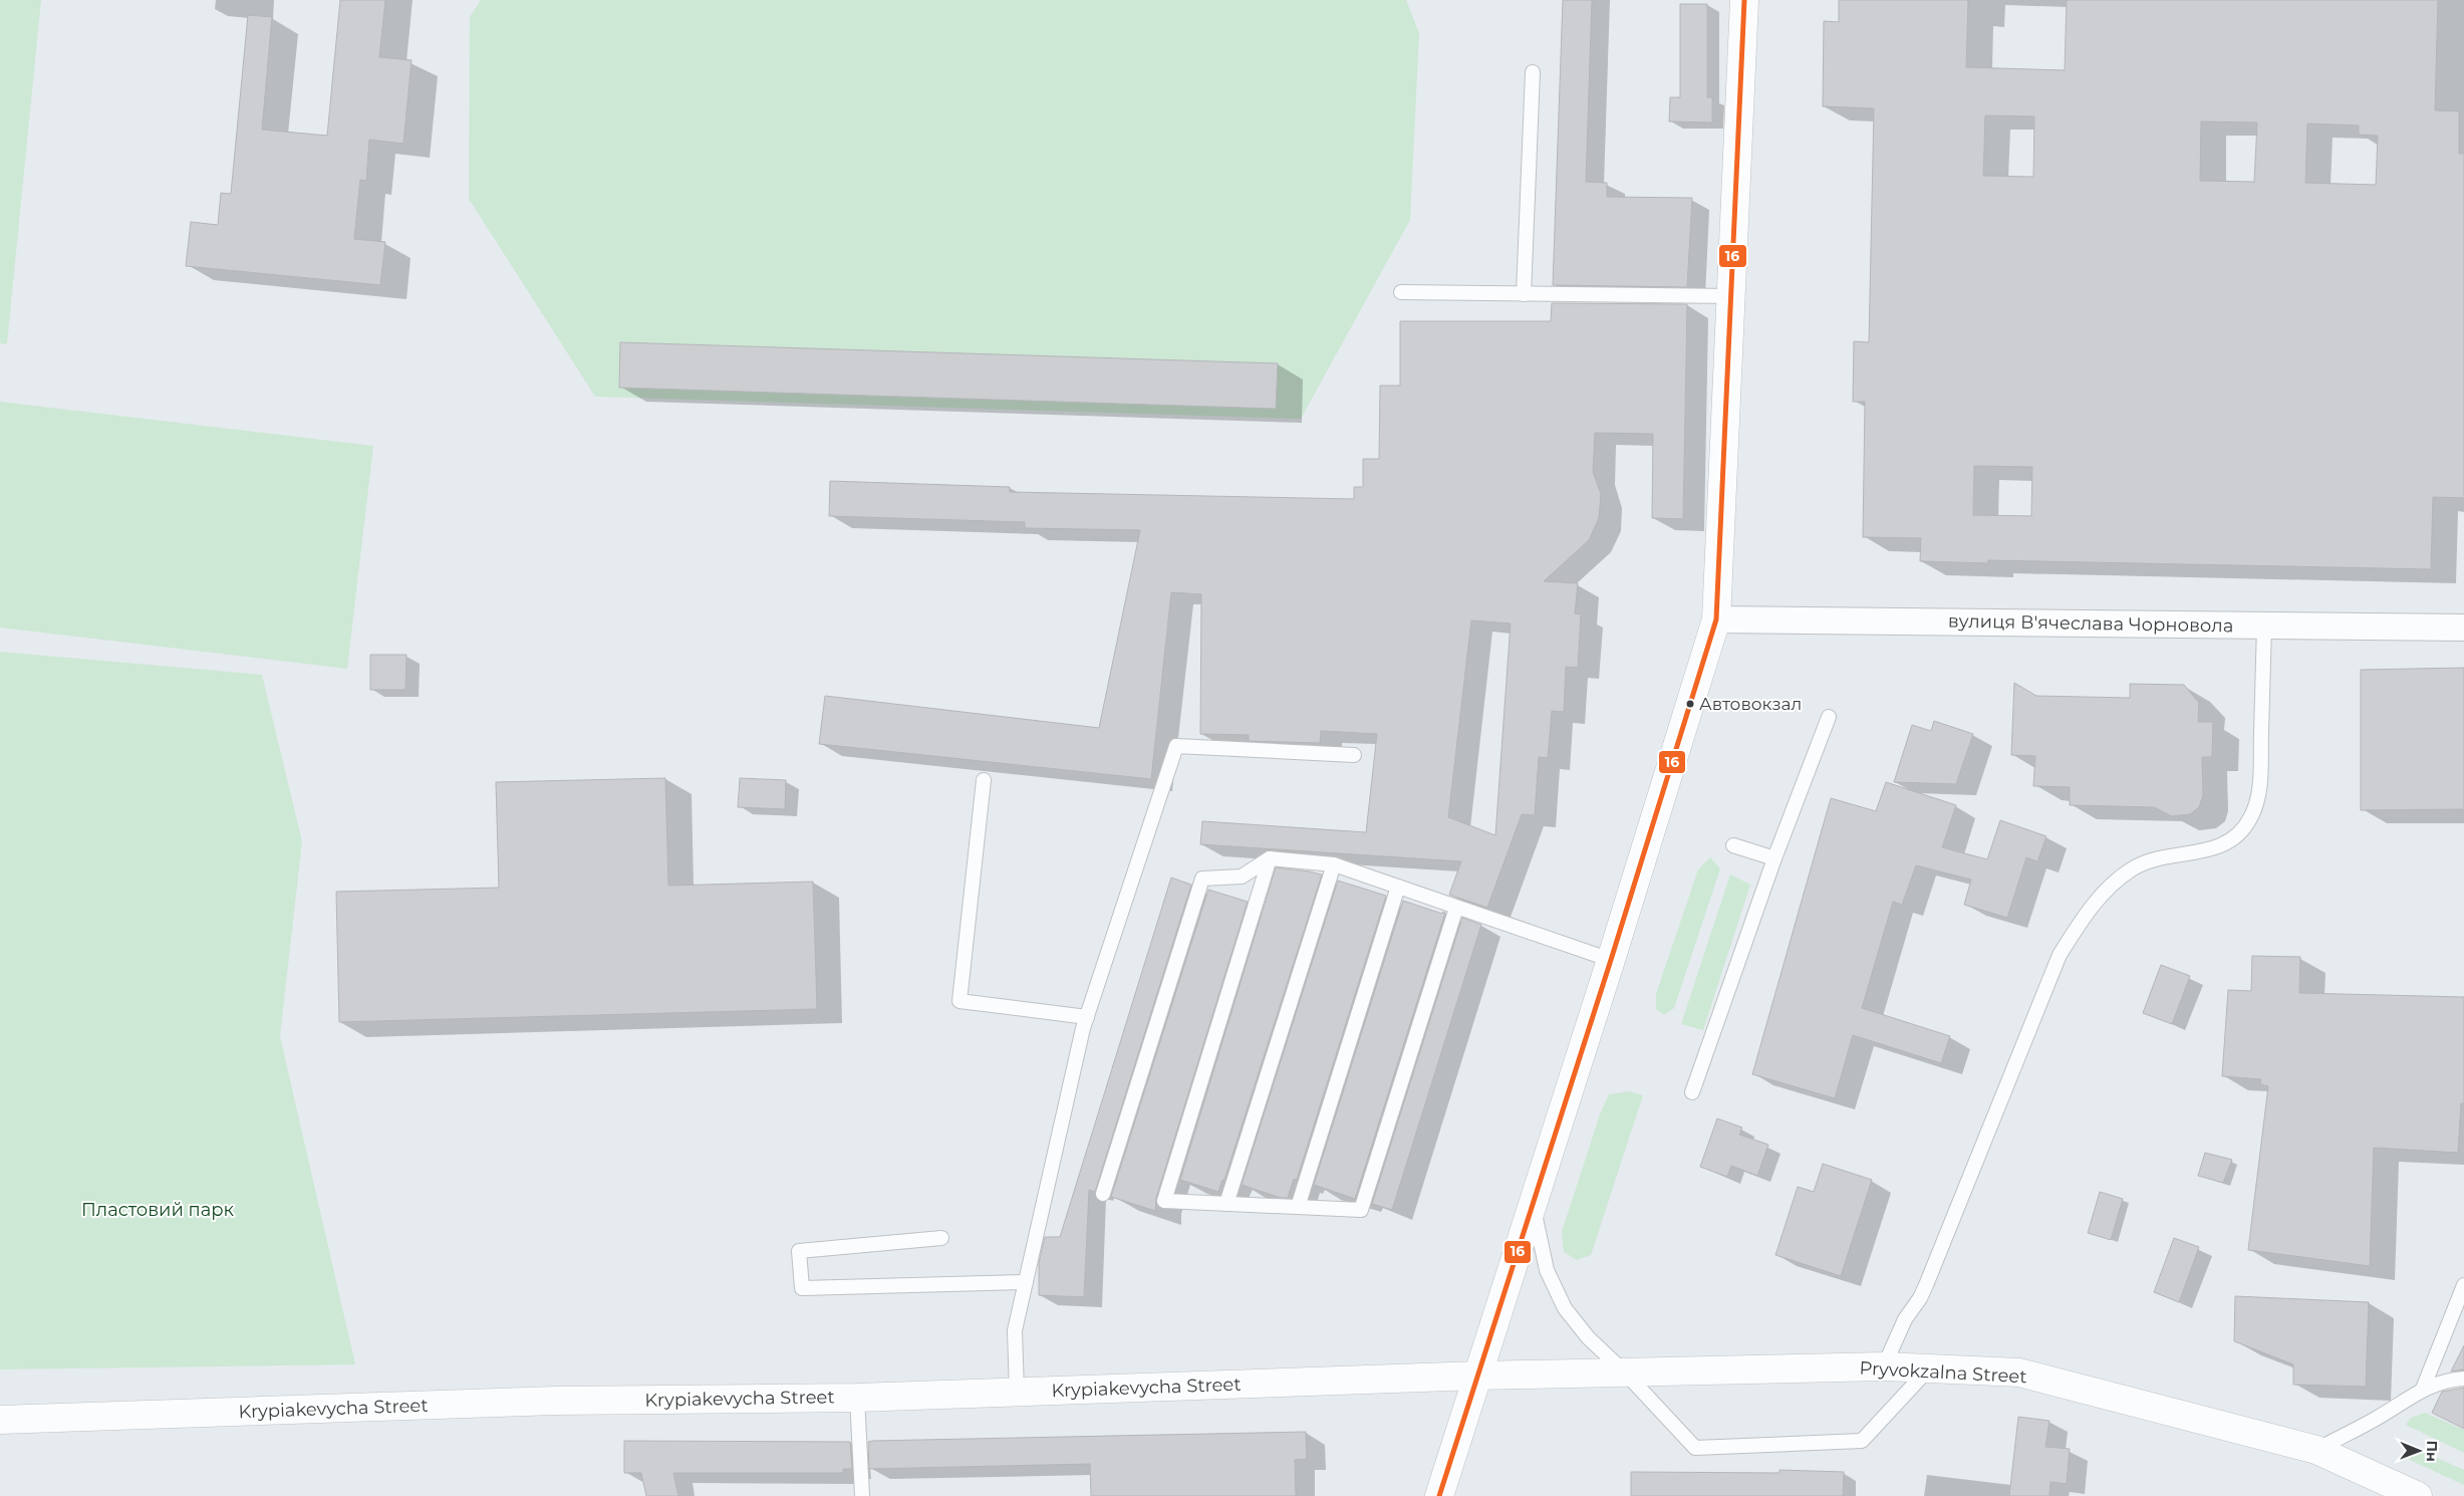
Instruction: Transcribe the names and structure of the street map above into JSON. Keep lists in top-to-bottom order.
{
  "streets": {
    "main road": ["Pryvokzalna Street", "Krypiakevycha Street"],
    "street": ["вулиця В'ячеслава Чорновола"]
  },
  "crossings": [
    ["Pryvokzalna Street", "Krypiakevycha Street"]
  ],
  "parks": ["Пластовий парк"],
  "places": ["Автовокзал"],
  "lines": ["transit line 16"],
  "north": "right"
}
